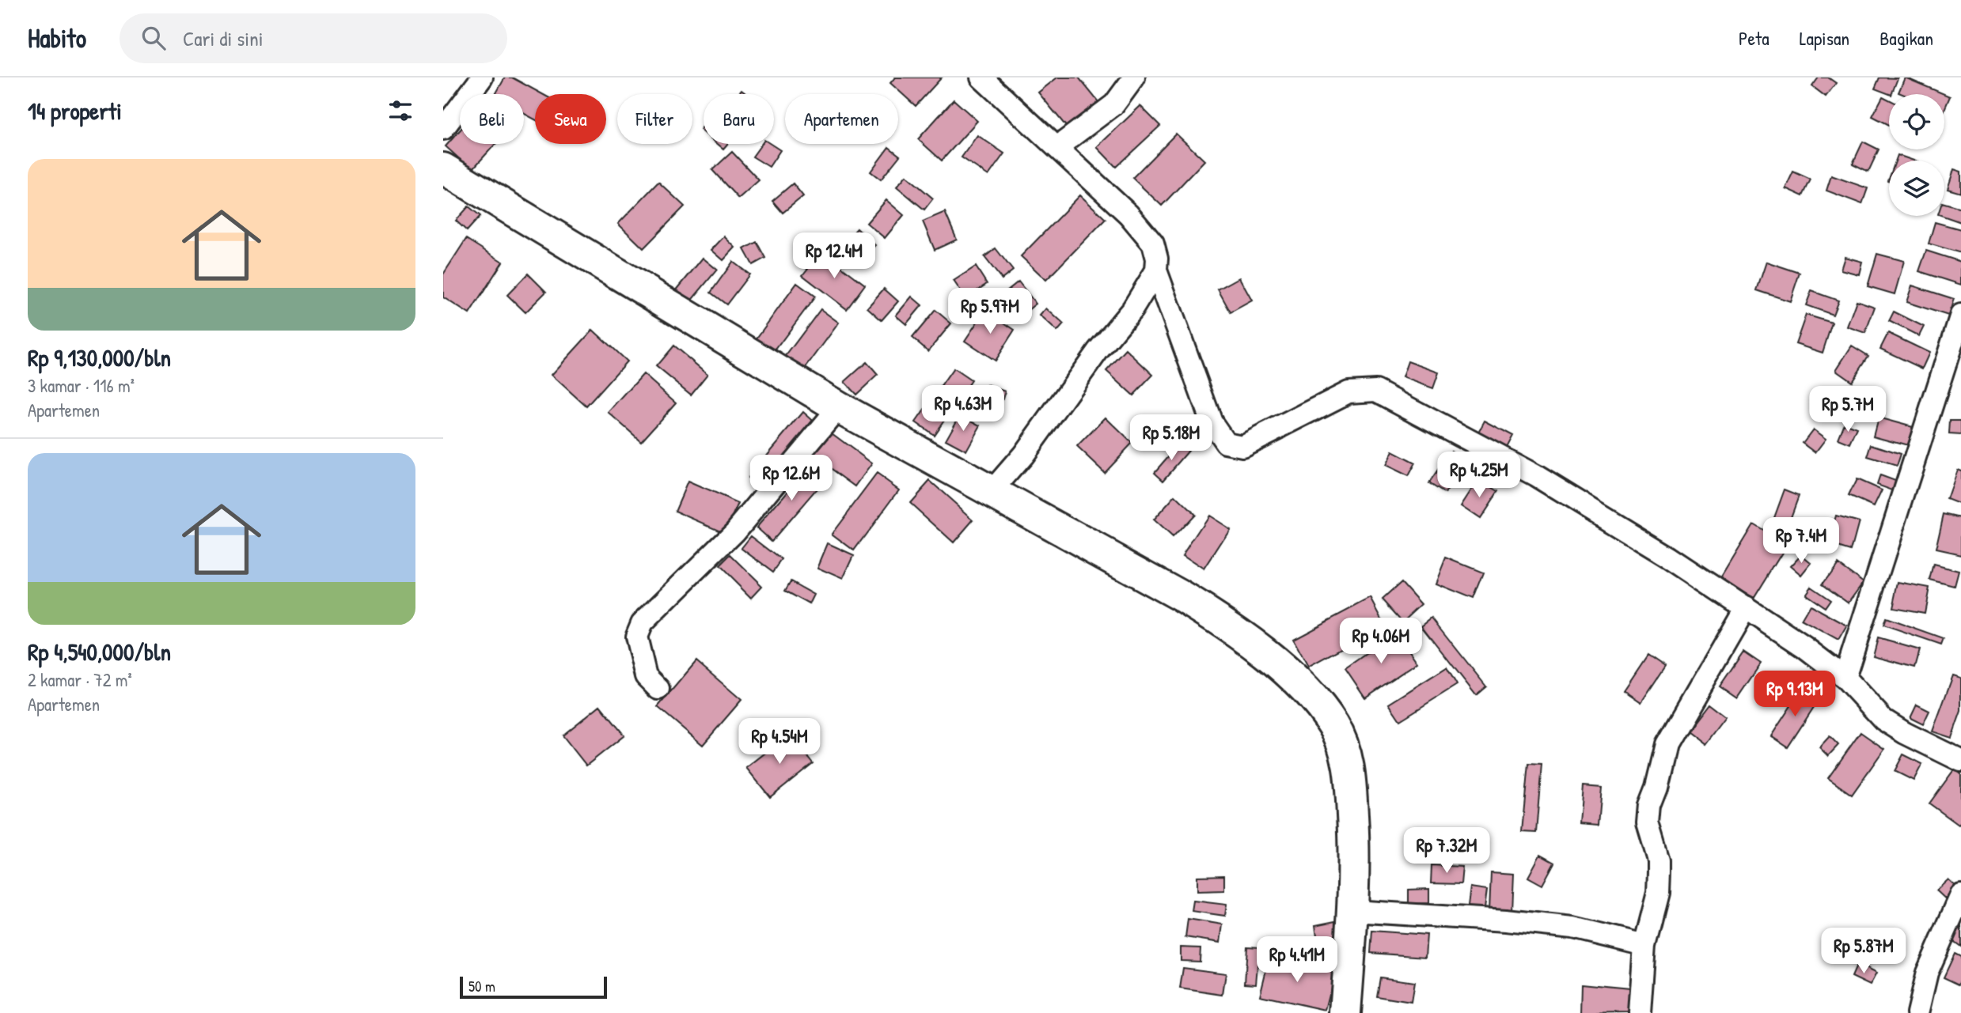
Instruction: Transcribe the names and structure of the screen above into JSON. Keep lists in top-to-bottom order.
{
  "scale_bar": "50 m",
  "page": {
    "header": "Habito",
    "search": "Cari di sini",
    "nav": ["Peta", "Lapisan", "Bagikan"],
    "heading": "14 properti",
    "chip": [
      "Beli",
      "Sewa",
      "Filter",
      "Baru",
      "Apartemen"
    ],
    "list": [
      {
        "name": "Rp 9,130,000/bln",
        "note": "3 kamar · 116 m² · Apartemen"
      },
      {
        "name": "Rp 4,540,000/bln",
        "note": "2 kamar · 72 m² · Apartemen"
      }
    ],
    "price": [
      "Rp 12.4M",
      "Rp 5.97M",
      "Rp 4.63M",
      "Rp 5.7M",
      "Rp 5.18M",
      "Rp 4.25M",
      "Rp 12.6M",
      "Rp 7.4M",
      "Rp 4.06M",
      "Rp 9.13M",
      "Rp 4.54M",
      "Rp 7.32M",
      "Rp 5.87M",
      "Rp 4.41M"
    ],
    "scale": "50 m"
  }
}
